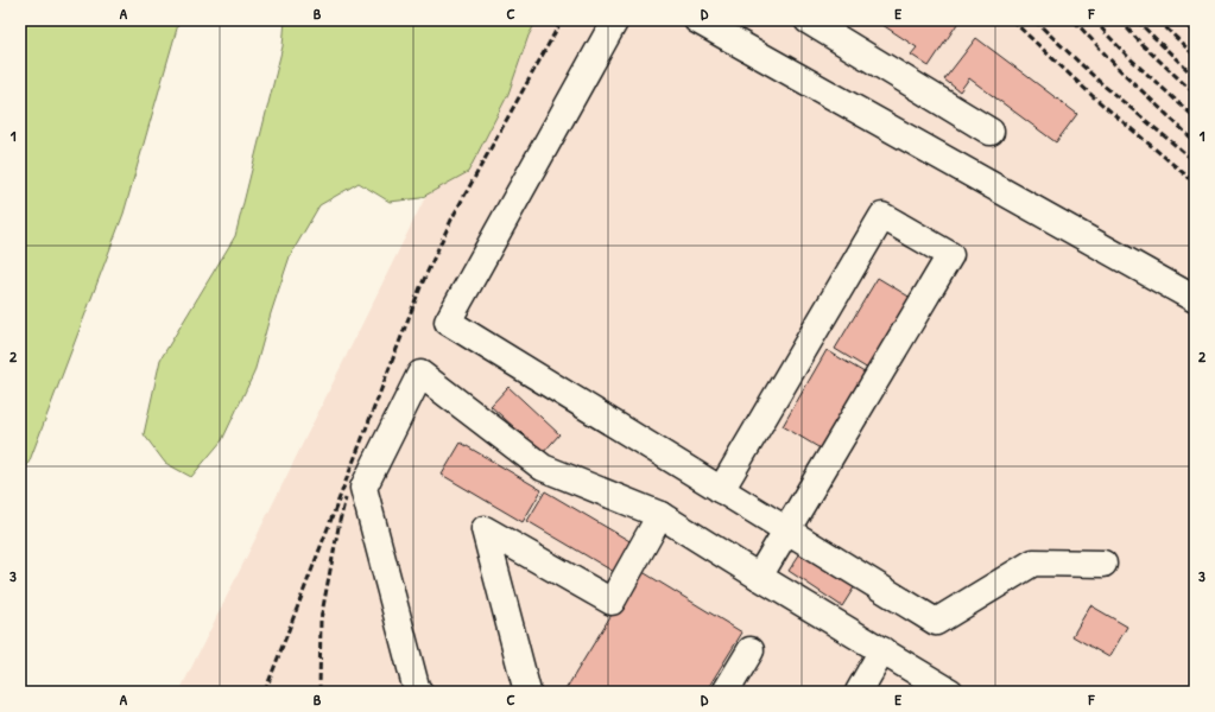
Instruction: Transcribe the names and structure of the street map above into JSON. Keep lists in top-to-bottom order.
{
  "grid": {
    "columns": [
      "A",
      "B",
      "C",
      "D",
      "E",
      "F"
    ],
    "rows": ["1", "2", "3"]
  }
}
